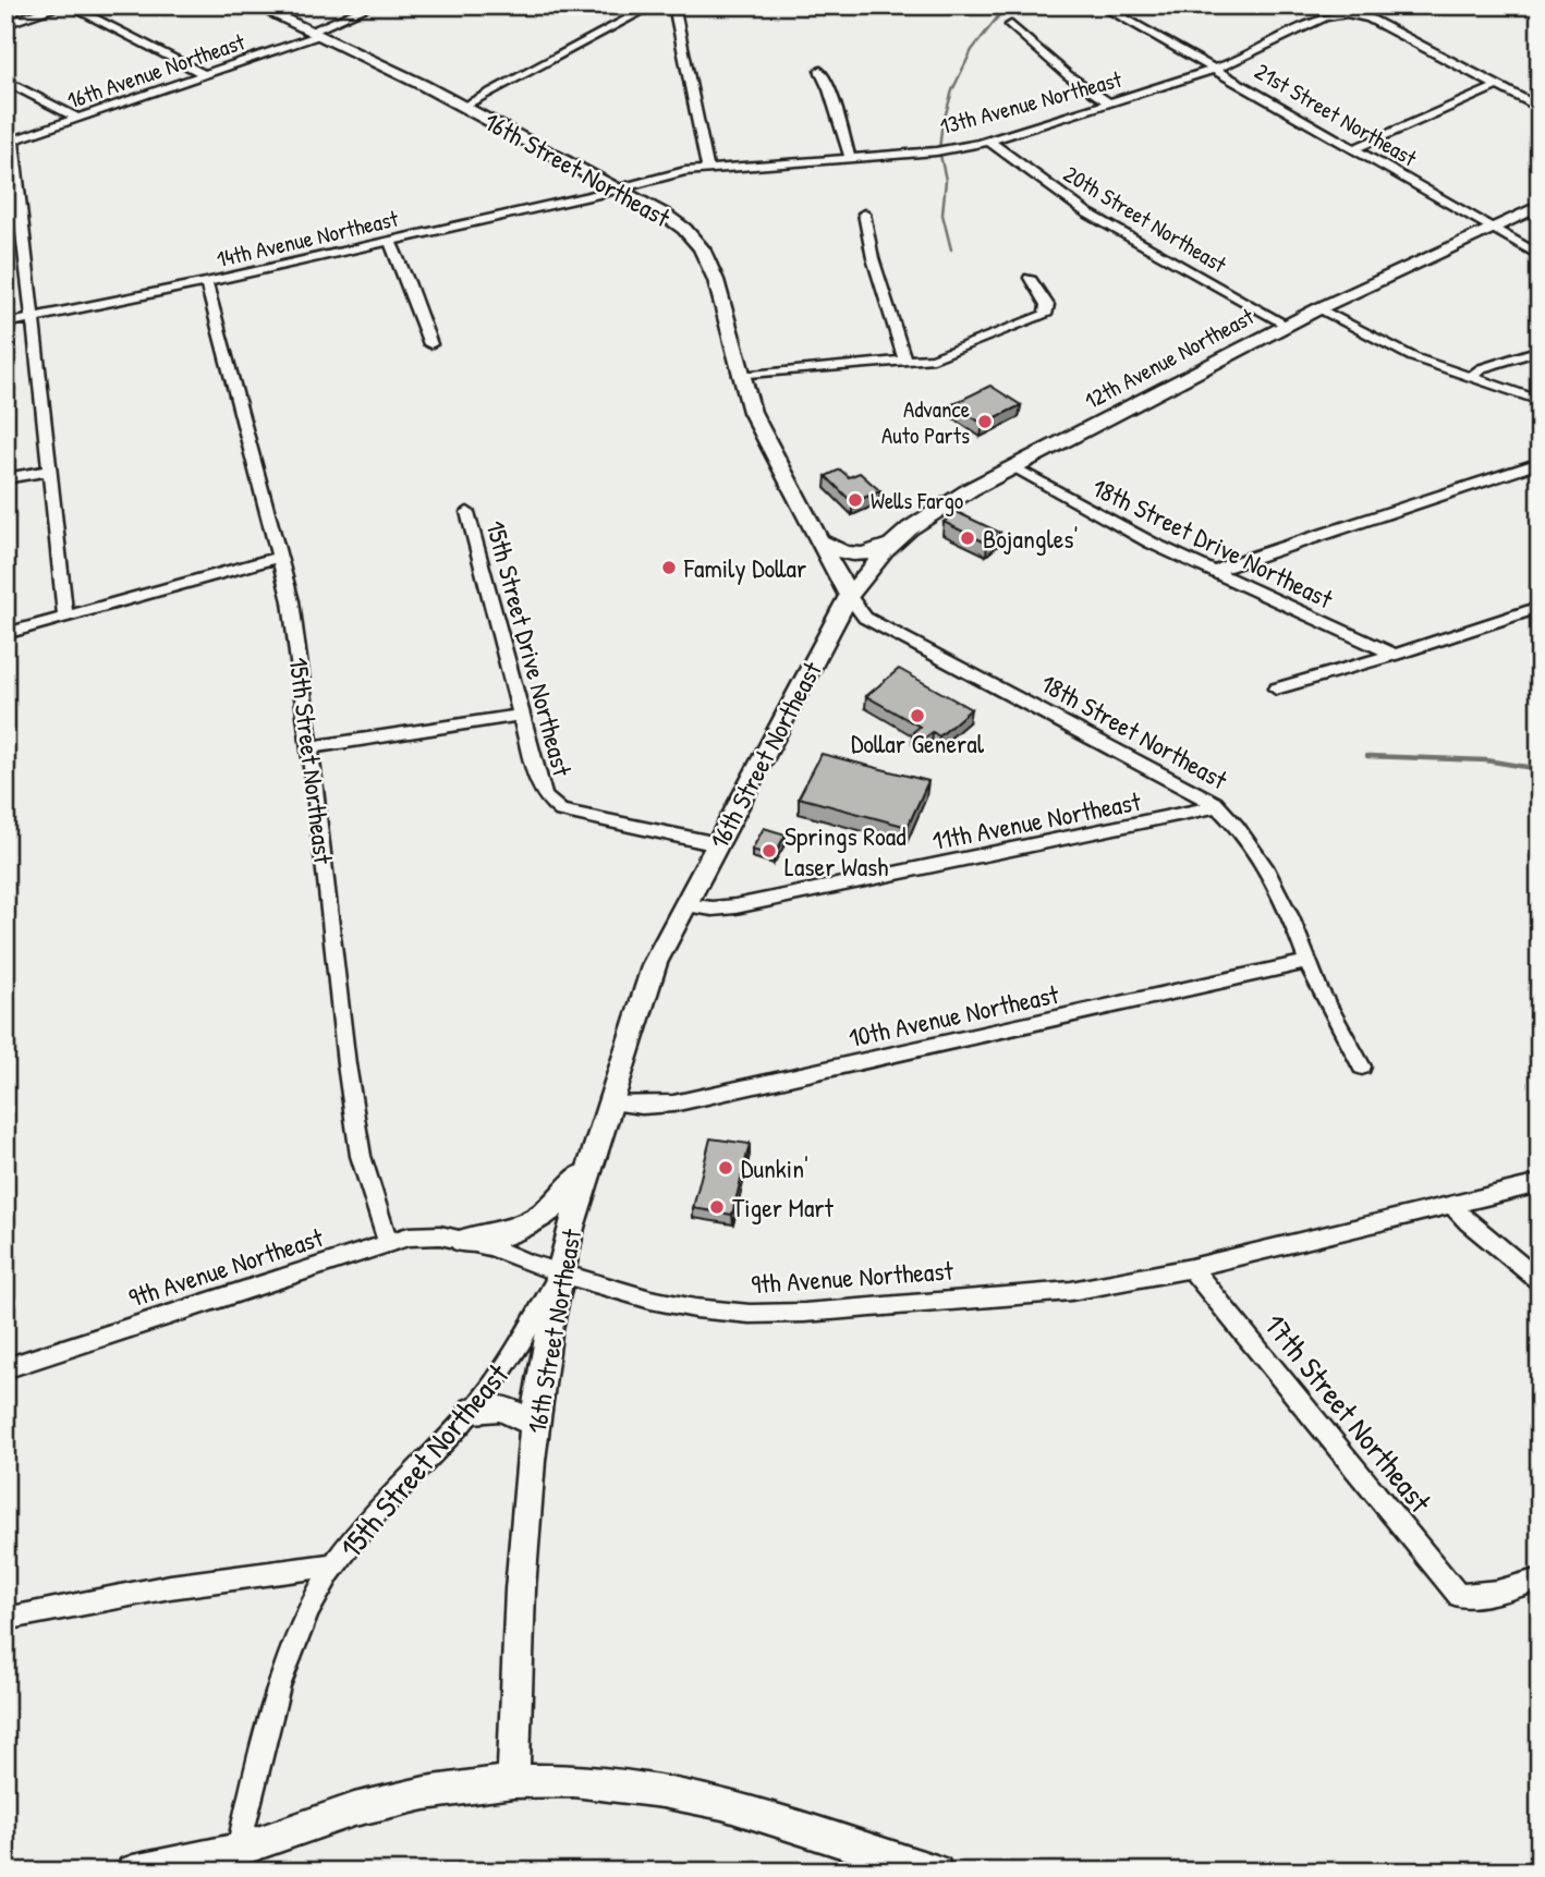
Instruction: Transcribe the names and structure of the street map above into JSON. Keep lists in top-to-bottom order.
{
  "streets": {
    "main road": ["16th Street Northeast", "12th Avenue Northeast"],
    "street": [
      "16th Avenue Northeast",
      "13th Avenue Northeast",
      "21st Street Northeast",
      "20th Street Northeast",
      "14th Avenue Northeast",
      "18th Street Drive Northeast",
      "15th Street Drive Northeast",
      "18th Street Northeast",
      "15th Street Northeast",
      "11th Avenue Northeast",
      "10th Avenue Northeast",
      "9th Avenue Northeast",
      "17th Street Northeast"
    ]
  },
  "crossings": [
    ["16th Avenue Northeast", "16th Street Northeast"],
    ["13th Avenue Northeast", "21st Street Northeast"],
    ["13th Avenue Northeast", "16th Street Northeast"],
    ["13th Avenue Northeast", "20th Street Northeast"],
    ["13th Avenue Northeast", "14th Avenue Northeast"],
    ["21st Street Northeast", "12th Avenue Northeast"],
    ["16th Street Northeast", "14th Avenue Northeast"],
    ["16th Street Northeast", "12th Avenue Northeast"],
    ["16th Street Northeast", "15th Street Drive Northeast"],
    ["16th Street Northeast", "18th Street Northeast"],
    ["16th Street Northeast", "15th Street Northeast"],
    ["16th Street Northeast", "11th Avenue Northeast"],
    ["16th Street Northeast", "10th Avenue Northeast"],
    ["16th Street Northeast", "9th Avenue Northeast"],
    ["20th Street Northeast", "12th Avenue Northeast"],
    ["14th Avenue Northeast", "15th Street Northeast"],
    ["12th Avenue Northeast", "18th Street Drive Northeast"],
    ["12th Avenue Northeast", "18th Street Northeast"],
    ["18th Street Northeast", "11th Avenue Northeast"],
    ["18th Street Northeast", "10th Avenue Northeast"],
    ["15th Street Northeast", "9th Avenue Northeast"],
    ["9th Avenue Northeast", "17th Street Northeast"]
  ],
  "places": [
    "Advance Auto Parts",
    "Wells Fargo",
    "Bojangles'",
    "Family Dollar",
    "Dollar General",
    "Springs Road Laser Wash",
    "Dunkin'",
    "Tiger Mart"
  ]
}
